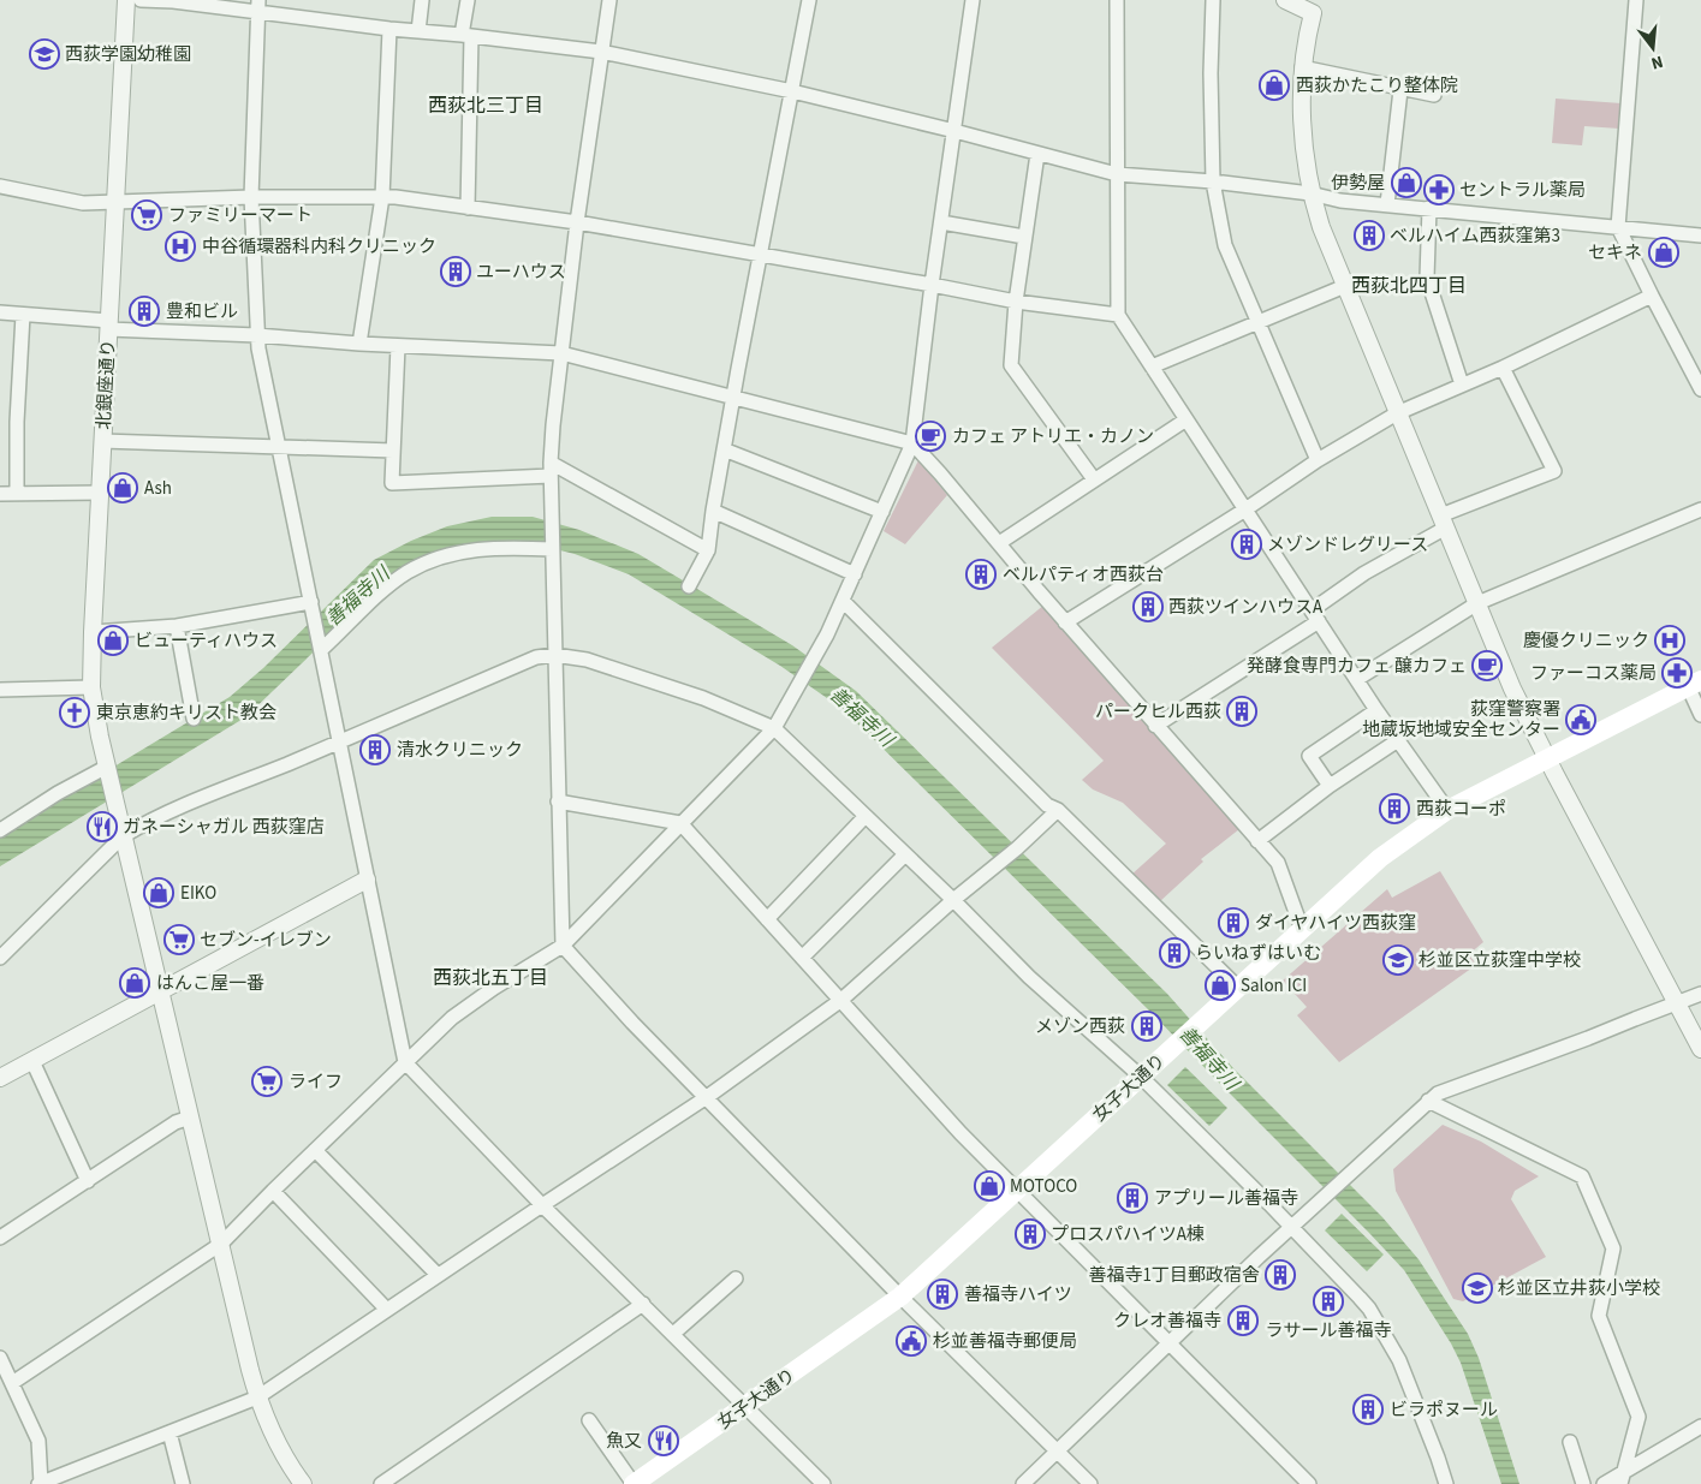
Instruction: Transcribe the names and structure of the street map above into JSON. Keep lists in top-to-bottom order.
{
  "streets": {
    "main road": ["女子大通り"],
    "street": ["北銀座通り"]
  },
  "districts": ["西荻北三丁目", "西荻北四丁目", "西荻北五丁目"],
  "water": ["善福寺川"],
  "places": {
    "school or university": ["西荻学園幼稚園", "杉並区立荻窪中学校", "杉並区立井荻小学校"],
    "shop": [
      "西荻かたこり整体院",
      "伊勢屋",
      "セキネ",
      "Ash",
      "ビューティハウス",
      "EIKO",
      "はんこ屋一番",
      "Salon ICI",
      "MOTOCO"
    ],
    "pharmacy": ["セントラル薬局", "ファーコス薬局"],
    "supermarket": ["ファミリーマート", "セブン-イレブン", "ライフ"],
    "building": [
      "ベルハイム西荻窪第3",
      "ユーハウス",
      "豊和ビル",
      "メゾンドレグリース",
      "ベルパティオ西荻台",
      "西荻ツインハウスA",
      "パークヒル西荻",
      "清水クリニック",
      "西荻コーポ",
      "ダイヤハイツ西荻窪",
      "らいねずはいむ",
      "メゾン西荻",
      "アプリール善福寺",
      "プロスパハイツA棟",
      "善福寺1丁目郵政宿舎",
      "善福寺ハイツ",
      "ラサール善福寺",
      "クレオ善福寺",
      "ビラポヌール"
    ],
    "hospital": ["中谷循環器科内科クリニック", "慶優クリニック"],
    "cafe": ["カフェ アトリエ・カノン", "発酵食専門カフェ 醸カフェ"],
    "church": ["東京恵約キリスト教会"],
    "public building": ["荻窪警察署 地蔵坂地域安全センター", "杉並善福寺郵便局"],
    "restaurant": ["ガネーシャガル 西荻窪店", "魚又"]
  },
  "north": "bottom"
}
